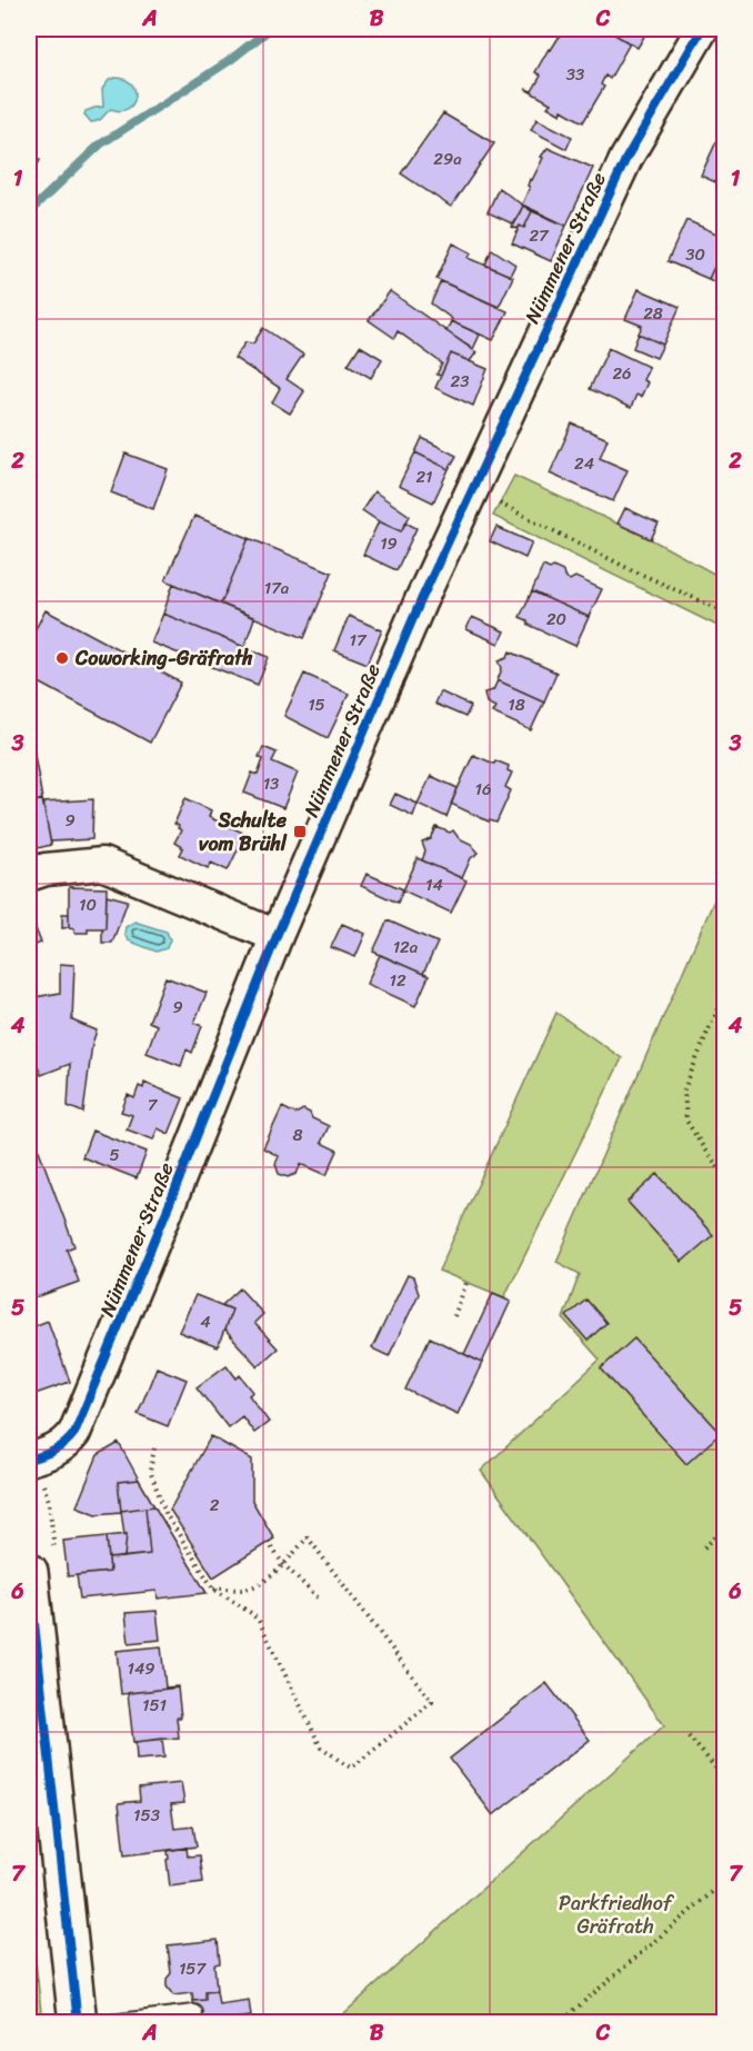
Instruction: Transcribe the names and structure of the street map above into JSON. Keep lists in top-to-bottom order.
{
  "streets": {
    "street": ["Nümmener Straße"]
  },
  "parks": ["Parkfriedhof Gräfrath"],
  "places": {
    "other": ["Coworking-Gräfrath"],
    "transit": ["Schulte vom Brühl"]
  },
  "house_numbers": [
    "33",
    "29a",
    "27",
    "30",
    "28",
    "26",
    "23",
    "24",
    "21",
    "19",
    "17a",
    "20",
    "17",
    "15",
    "18",
    "13",
    "16",
    "9",
    "14",
    "10",
    "12a",
    "12",
    "9",
    "7",
    "8",
    "5",
    "4",
    "2",
    "149",
    "151",
    "153",
    "157"
  ],
  "grid": {
    "columns": ["A", "B", "C"],
    "rows": [
      "1",
      "2",
      "3",
      "4",
      "5",
      "6",
      "7"
    ]
  }
}
